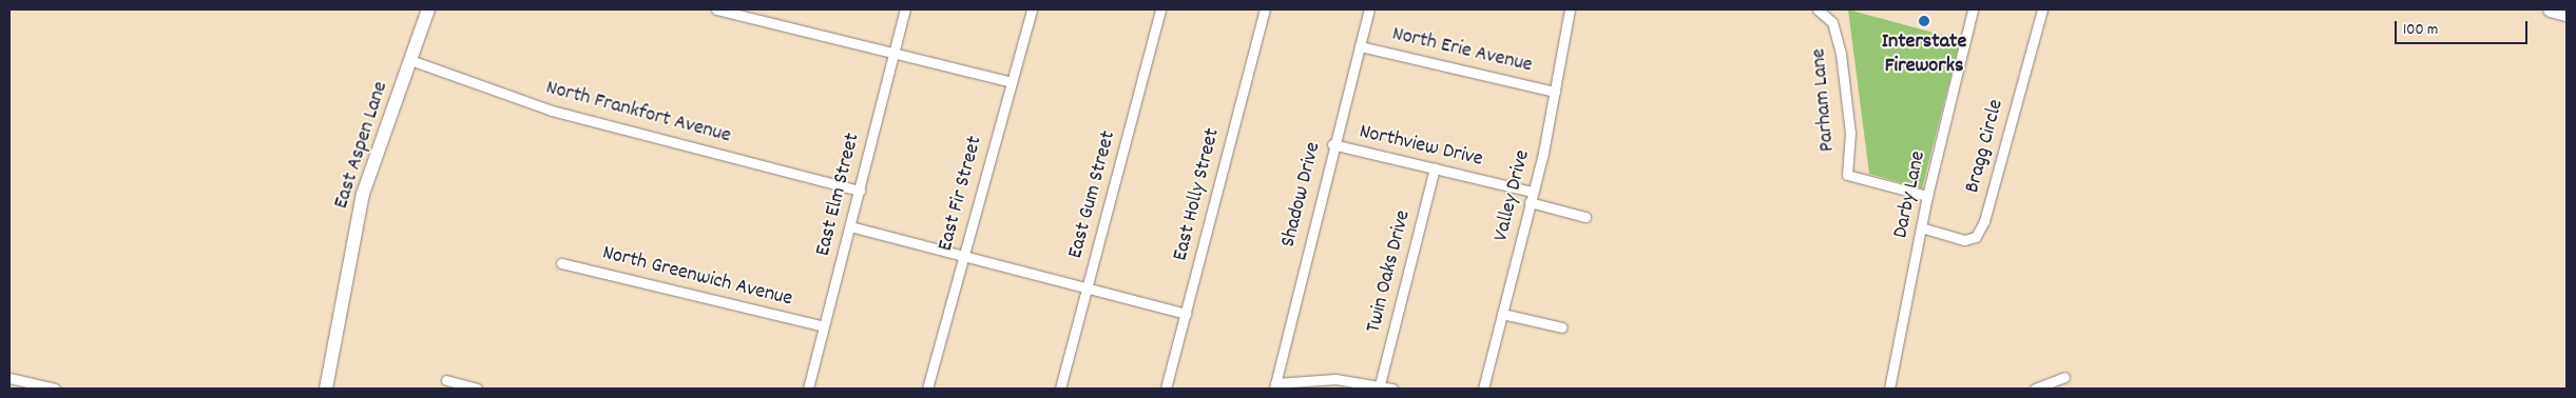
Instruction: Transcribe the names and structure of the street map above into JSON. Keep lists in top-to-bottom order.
{
  "streets": {
    "street": [
      "North Erie Avenue",
      "Parham Lane",
      "North Frankfort Avenue",
      "East Aspen Lane",
      "Northview Drive",
      "Bragg Circle",
      "East Fir Street",
      "East Elm Street",
      "East Gum Street",
      "East Holly Street",
      "Shadow Drive",
      "Darby Lane",
      "Valley Drive",
      "Twin Oaks Drive",
      "North Greenwich Avenue"
    ]
  },
  "crossings": [
    ["North Erie Avenue", "Shadow Drive"],
    ["North Erie Avenue", "Valley Drive"],
    ["Parham Lane", "Darby Lane"],
    ["North Frankfort Avenue", "East Aspen Lane"],
    ["North Frankfort Avenue", "East Elm Street"],
    ["Northview Drive", "Shadow Drive"],
    ["Northview Drive", "Valley Drive"],
    ["Northview Drive", "Twin Oaks Drive"],
    ["Bragg Circle", "Darby Lane"],
    ["East Elm Street", "North Greenwich Avenue"]
  ],
  "places": ["Interstate Fireworks"],
  "scale_bar": "100 m"
}
